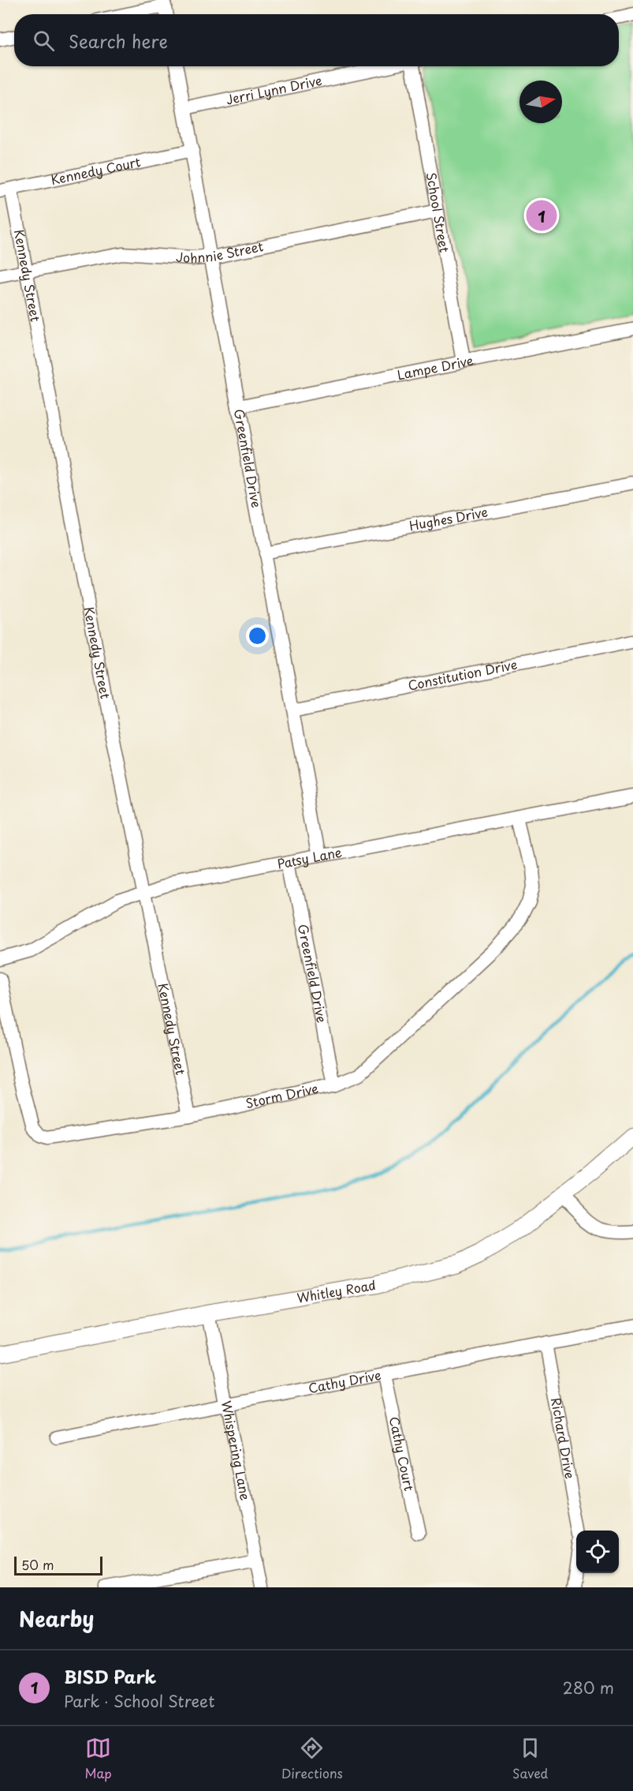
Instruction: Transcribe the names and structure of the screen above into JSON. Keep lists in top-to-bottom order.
{
  "streets": {
    "street": [
      "Jerri Lynn Drive",
      "Kennedy Court",
      "School Street",
      "Johnnie Street",
      "Kennedy Street",
      "Lampe Drive",
      "Greenfield Drive",
      "Hughes Drive",
      "Constitution Drive",
      "Patsy Lane",
      "Storm Drive",
      "Whitley Road",
      "Cathy Drive",
      "Richard Drive",
      "Whispering Lane",
      "Cathy Court"
    ]
  },
  "crossings": [
    ["Jerri Lynn Drive", "Greenfield Drive"],
    ["Kennedy Court", "Kennedy Street"],
    ["Kennedy Court", "Greenfield Drive"],
    ["School Street", "Johnnie Street"],
    ["School Street", "Lampe Drive"],
    ["Johnnie Street", "Kennedy Street"],
    ["Johnnie Street", "Greenfield Drive"],
    ["Kennedy Street", "Patsy Lane"],
    ["Kennedy Street", "Storm Drive"],
    ["Lampe Drive", "Greenfield Drive"],
    ["Greenfield Drive", "Hughes Drive"],
    ["Greenfield Drive", "Constitution Drive"],
    ["Greenfield Drive", "Patsy Lane"],
    ["Greenfield Drive", "Storm Drive"],
    ["Patsy Lane", "Storm Drive"],
    ["Whitley Road", "Whispering Lane"],
    ["Cathy Drive", "Richard Drive"],
    ["Cathy Drive", "Whispering Lane"],
    ["Cathy Drive", "Cathy Court"]
  ],
  "scale_bar": "50 m",
  "north": "right",
  "page": {
    "search": "Search here",
    "pins": "1",
    "scale": "50 m",
    "heading": "Nearby",
    "list": [
      {
        "mark": "1",
        "name": "BISD Park",
        "note": "Park · School Street",
        "value": "280 m"
      }
    ],
    "nav": ["Map", "Directions", "Saved"]
  }
}
